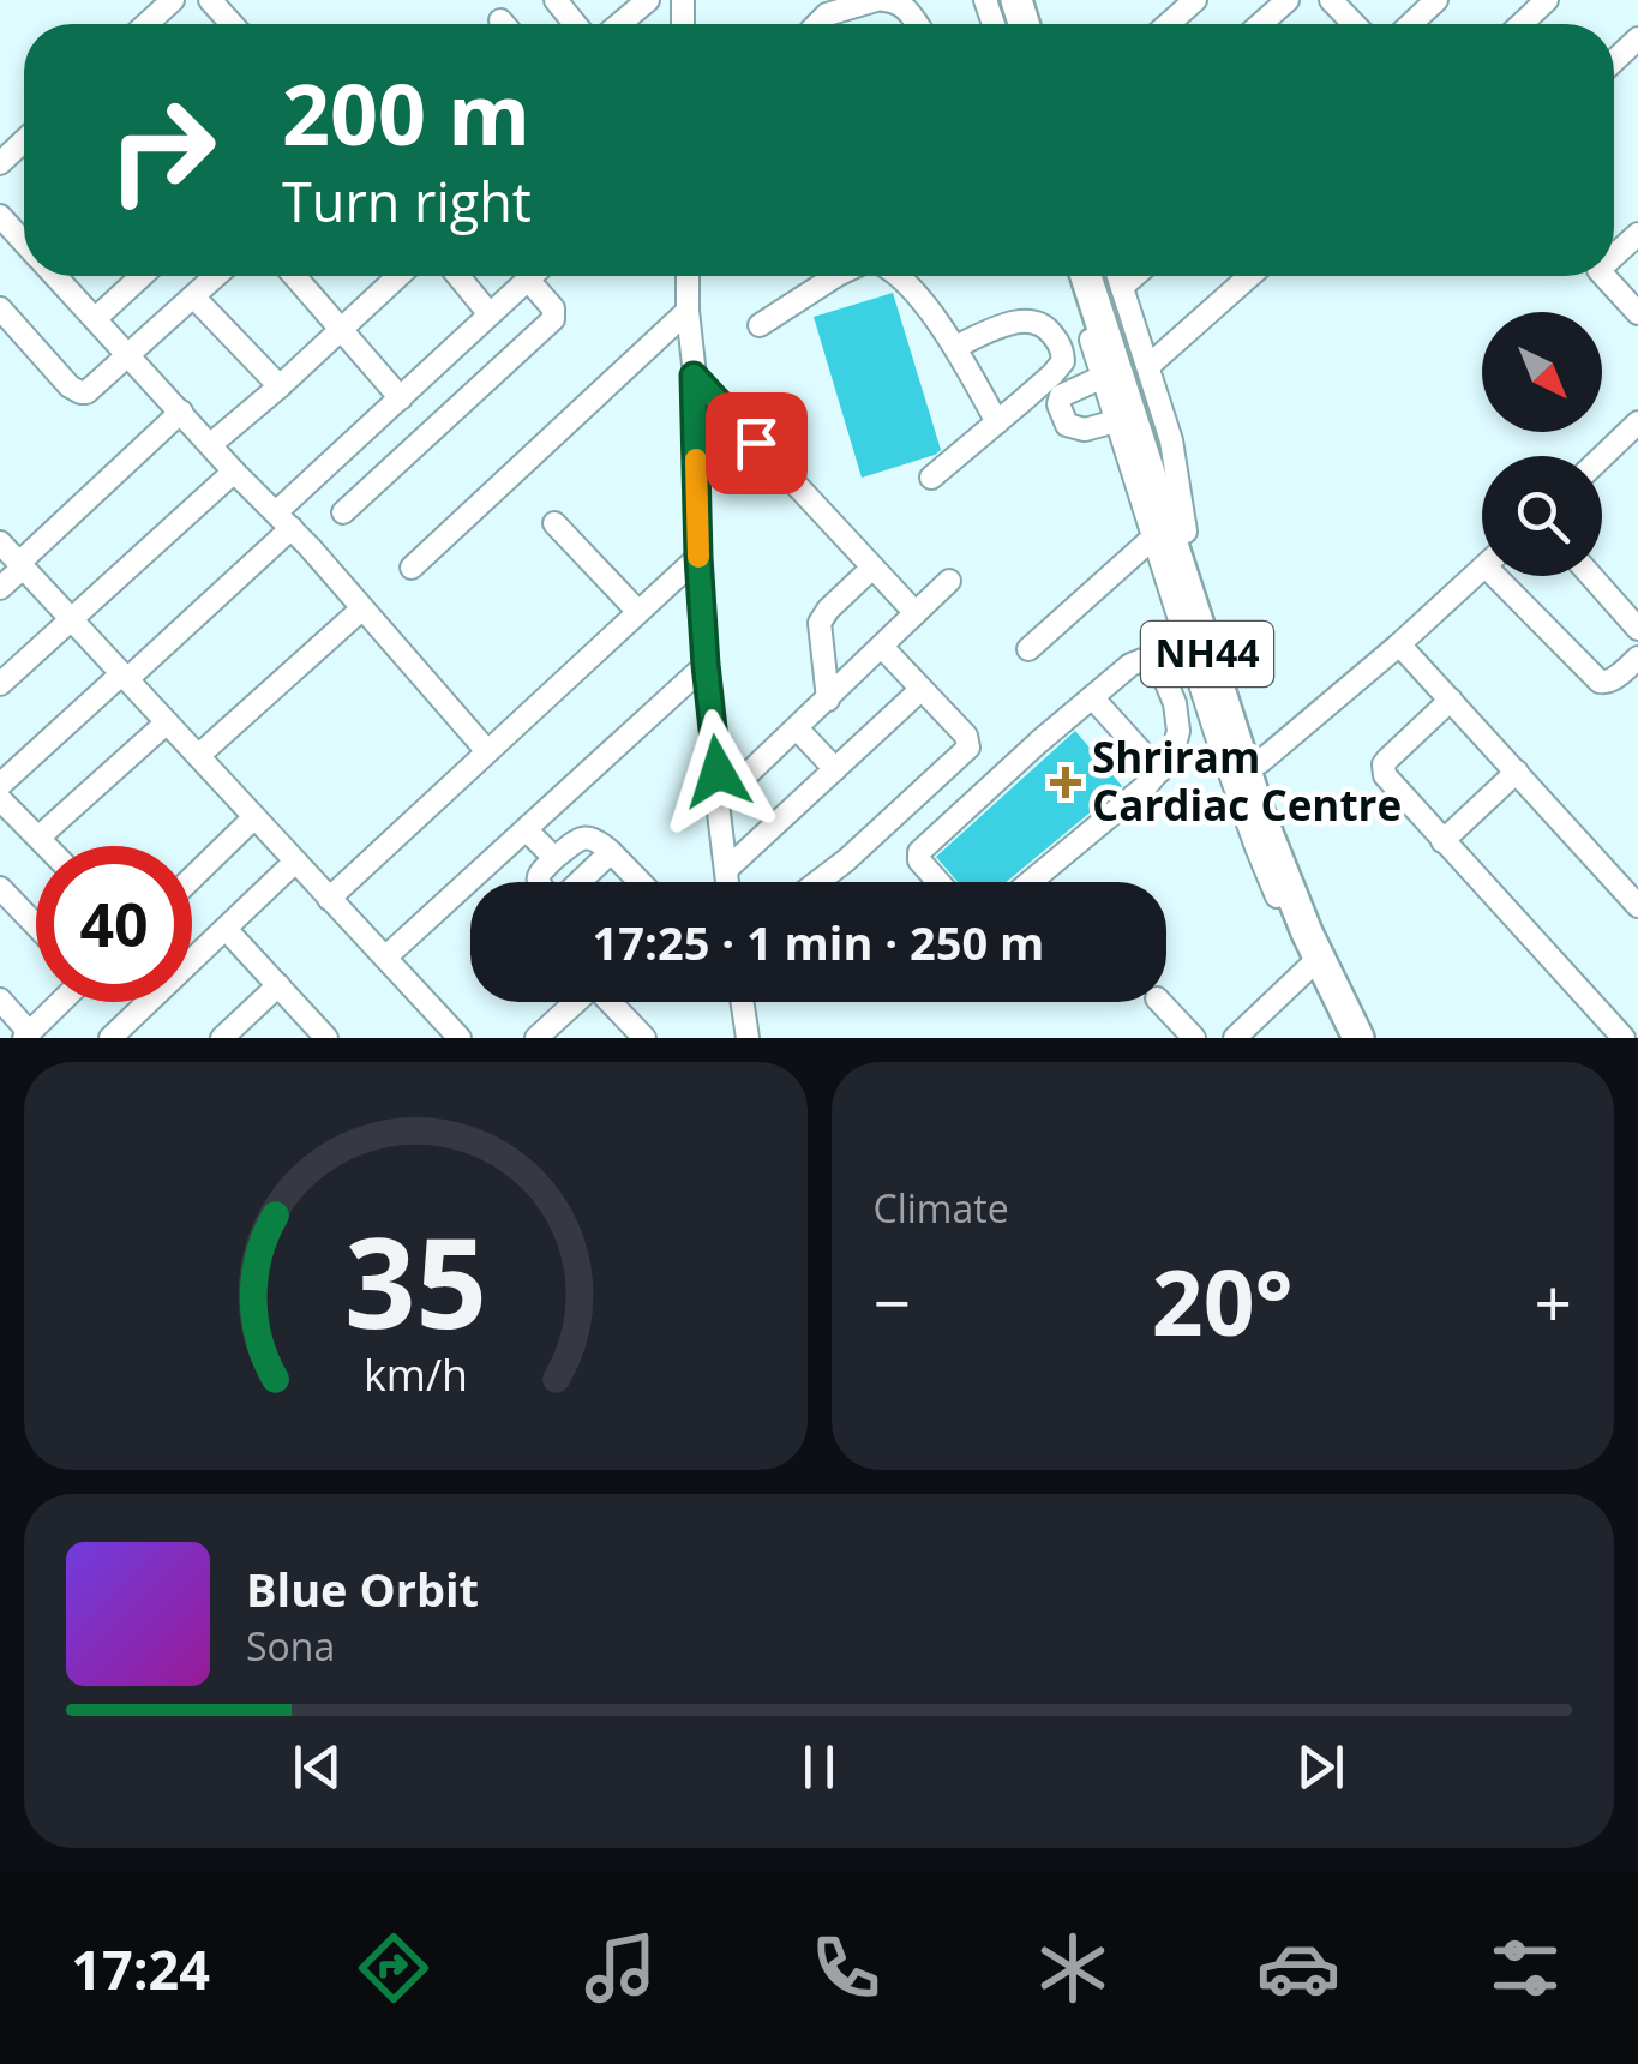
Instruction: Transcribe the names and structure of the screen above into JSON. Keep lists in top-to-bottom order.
{
  "streets": {
    "highway": ["NH44"]
  },
  "places": {
    "health": ["Shriram Cardiac Centre"]
  },
  "north": "bottom right",
  "page": {
    "turn": ["200 m", "Turn right"],
    "limit": "40",
    "trip": "17:25 · 1 min · 250 m",
    "tile": "Climate",
    "heat": ["−", "20°", "+"],
    "song": ["Blue Orbit", "Sona"],
    "tabs": "17:24",
    "gauge": ["35", "km/h"]
  }
}
